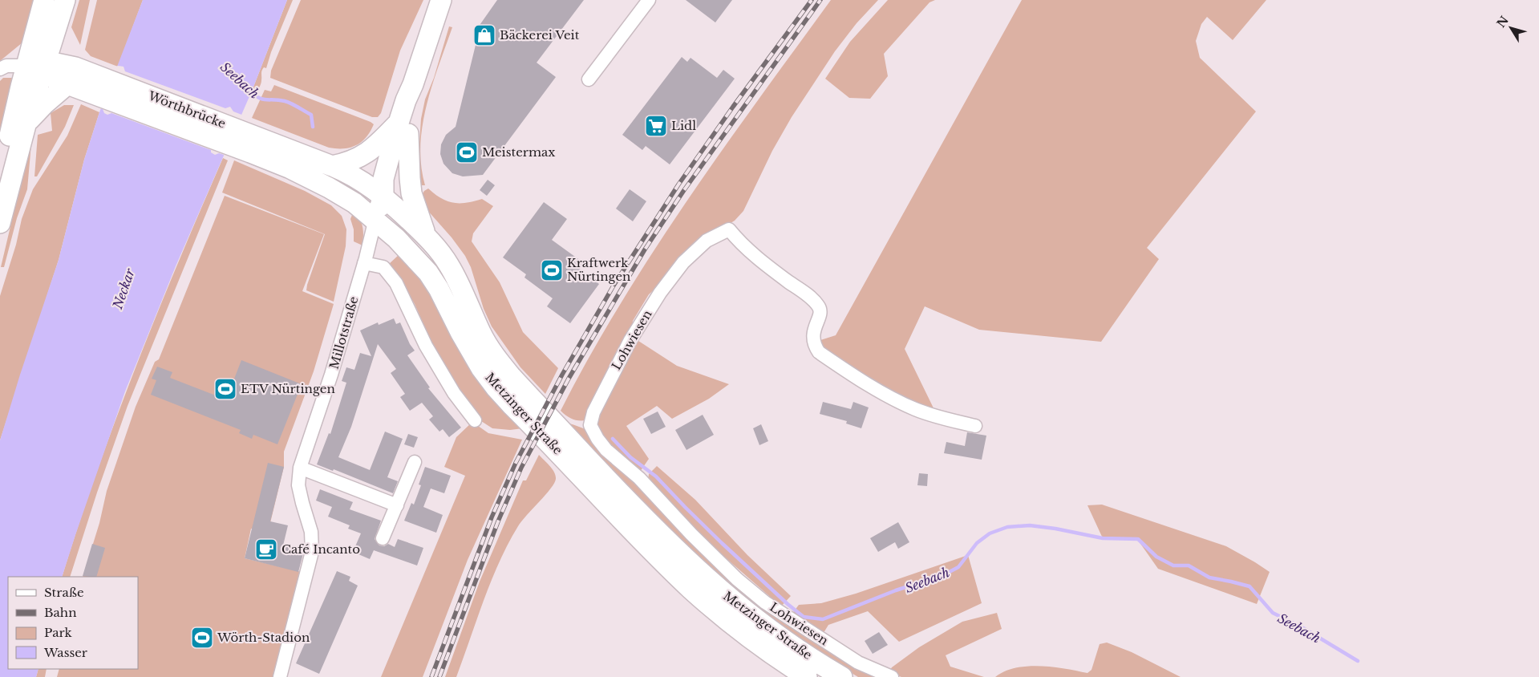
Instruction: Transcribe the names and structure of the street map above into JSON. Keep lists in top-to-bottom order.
{
  "streets": {
    "main road": ["Wörthbrücke", "Metzinger Straße"],
    "street": ["Millotstraße", "Lohwiesen"]
  },
  "crossings": [
    ["Wörthbrücke", "Metzinger Straße"],
    ["Millotstraße", "Metzinger Straße"]
  ],
  "water": ["Seebach", "Neckar"],
  "places": {
    "shop": ["Bäckerei Veit"],
    "supermarket": ["Lidl"],
    "sports": [
      "Meistermax",
      "Kraftwerk Nürtingen",
      "ETV Nürtingen",
      "Wörth-Stadion"
    ],
    "cafe": ["Café Incanto"]
  },
  "legend": [
    "Straße",
    "Bahn",
    "Park",
    "Wasser"
  ],
  "north": "top left"
}
